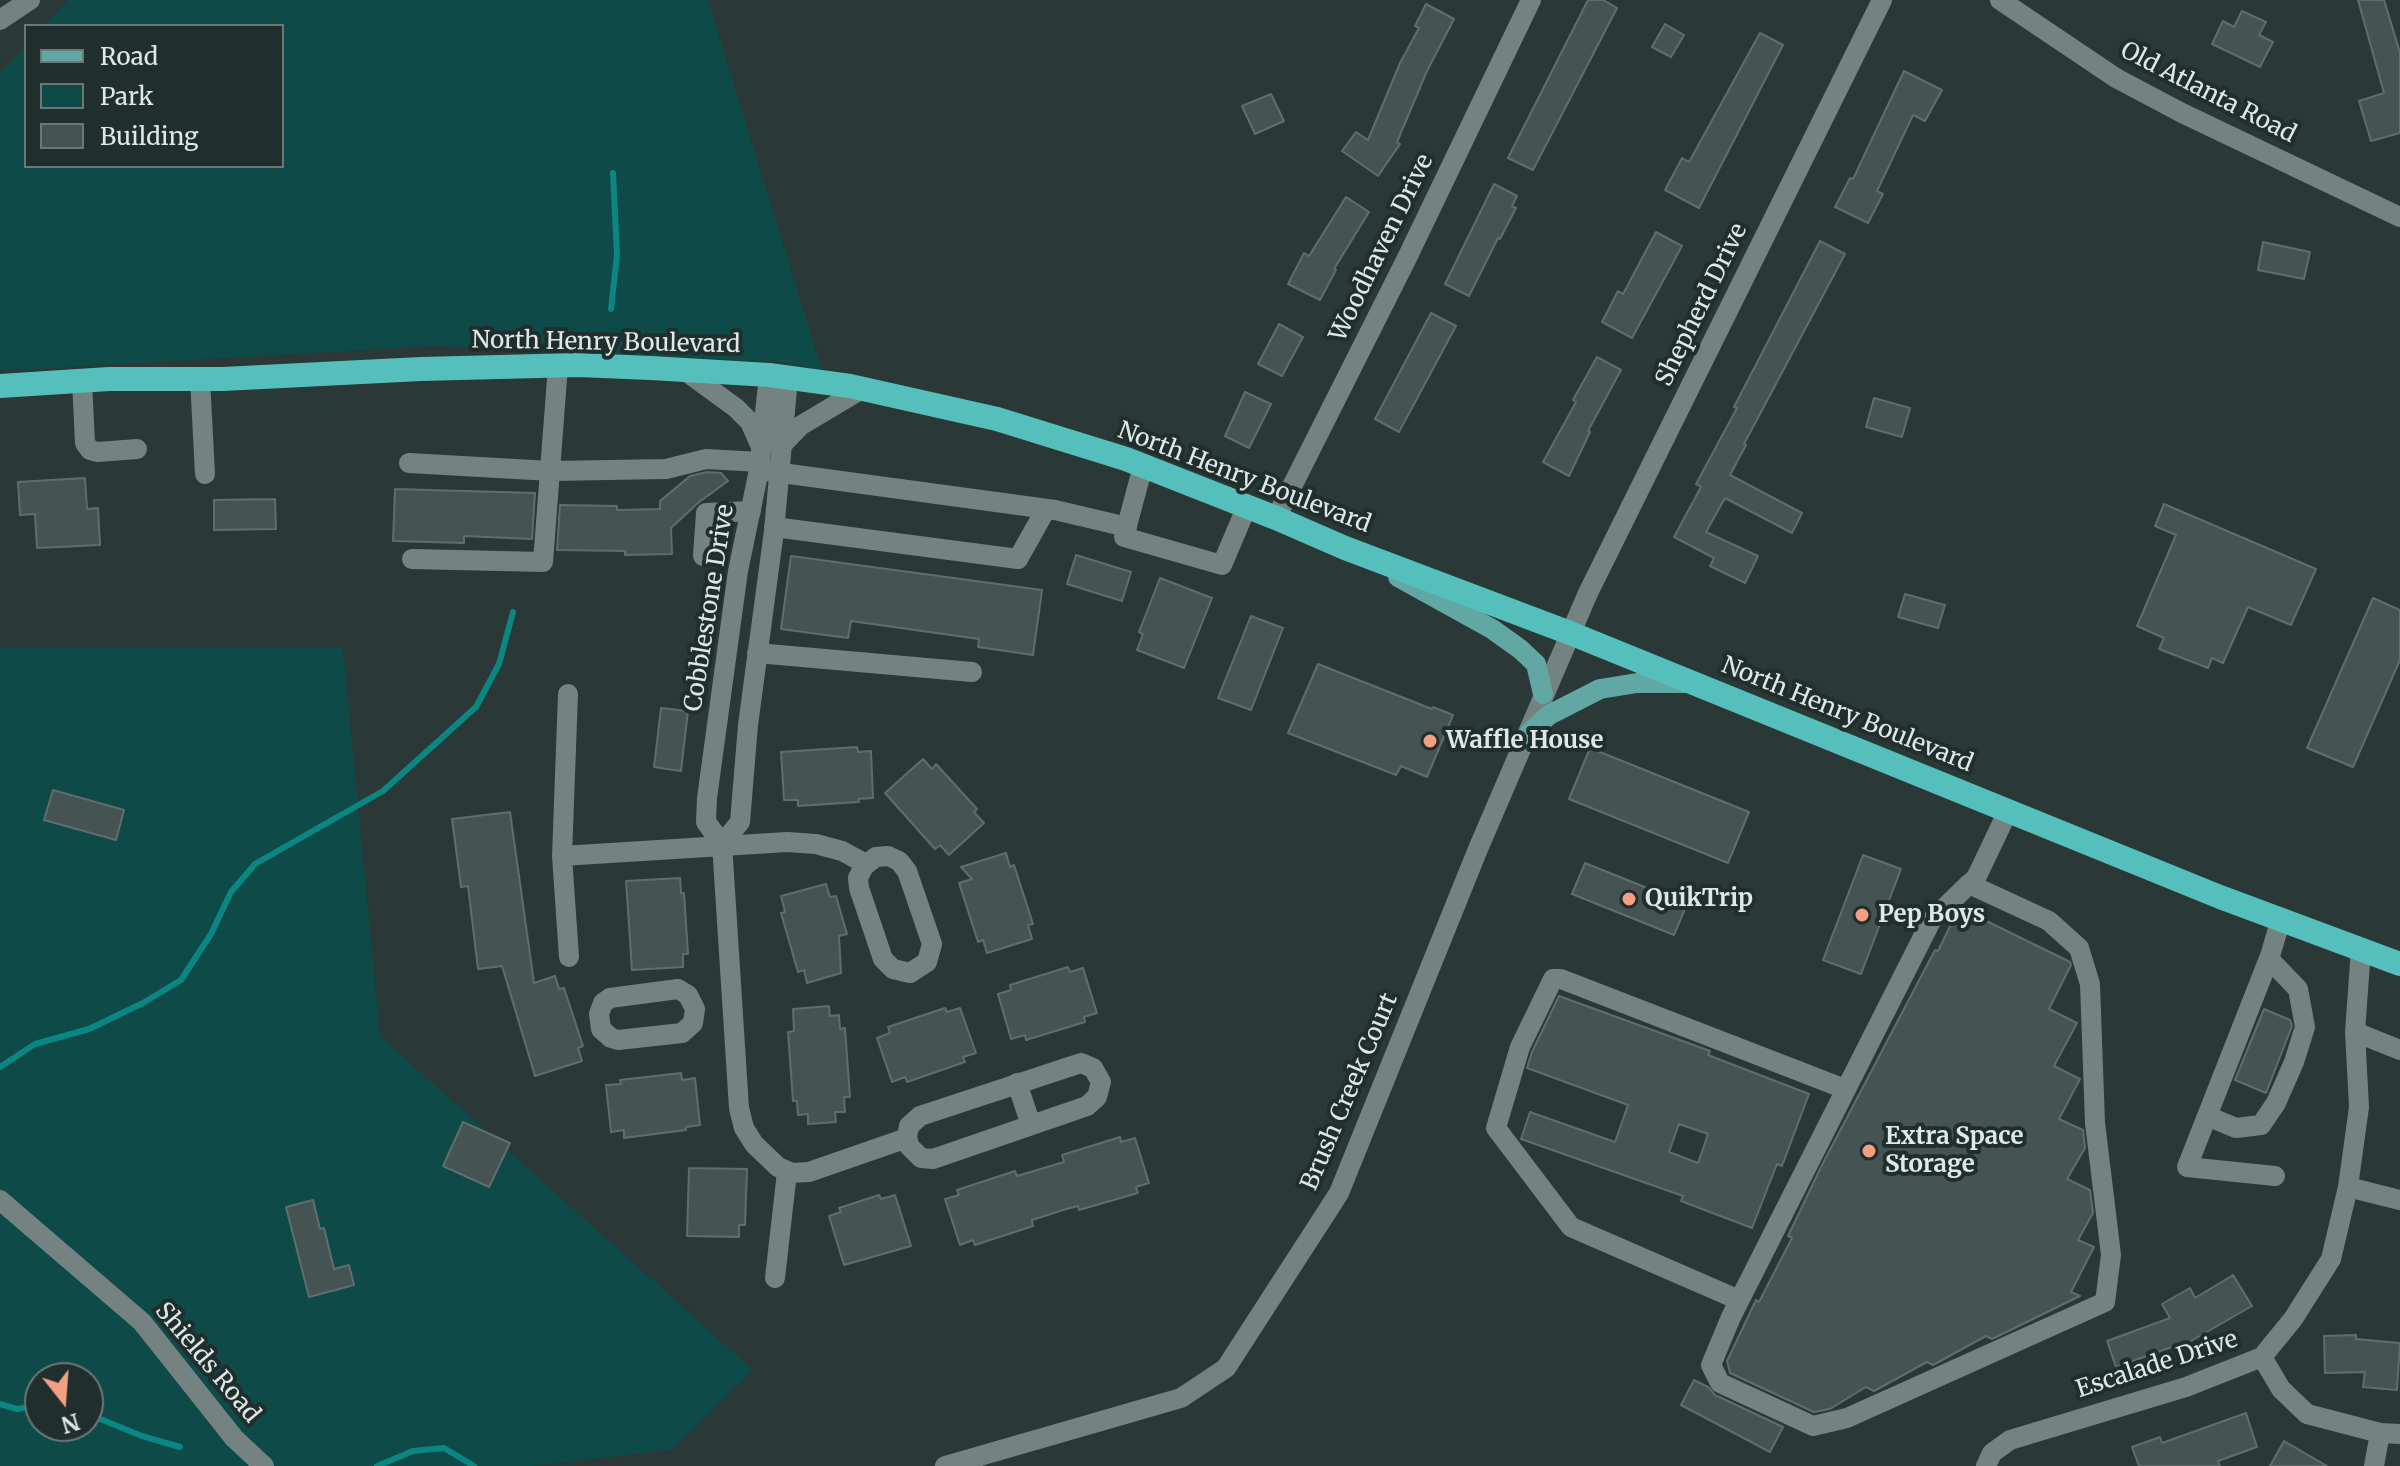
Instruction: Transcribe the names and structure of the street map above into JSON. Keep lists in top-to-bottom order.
{
  "streets": {
    "highway": ["North Henry Boulevard"],
    "street": [
      "Old Atlanta Road",
      "Woodhaven Drive",
      "Shepherd Drive",
      "Cobblestone Drive",
      "Brush Creek Court",
      "Shields Road",
      "Escalade Drive"
    ]
  },
  "crossings": [
    ["Woodhaven Drive", "North Henry Boulevard"],
    ["Shepherd Drive", "North Henry Boulevard"],
    ["Shepherd Drive", "Brush Creek Court"],
    ["North Henry Boulevard", "Cobblestone Drive"],
    ["North Henry Boulevard", "Brush Creek Court"],
    ["North Henry Boulevard", "Escalade Drive"]
  ],
  "places": [
    "Waffle House",
    "QuikTrip",
    "Pep Boys",
    "Extra Space Storage"
  ],
  "legend": ["Road", "Park", "Building"],
  "north": "bottom"
}
